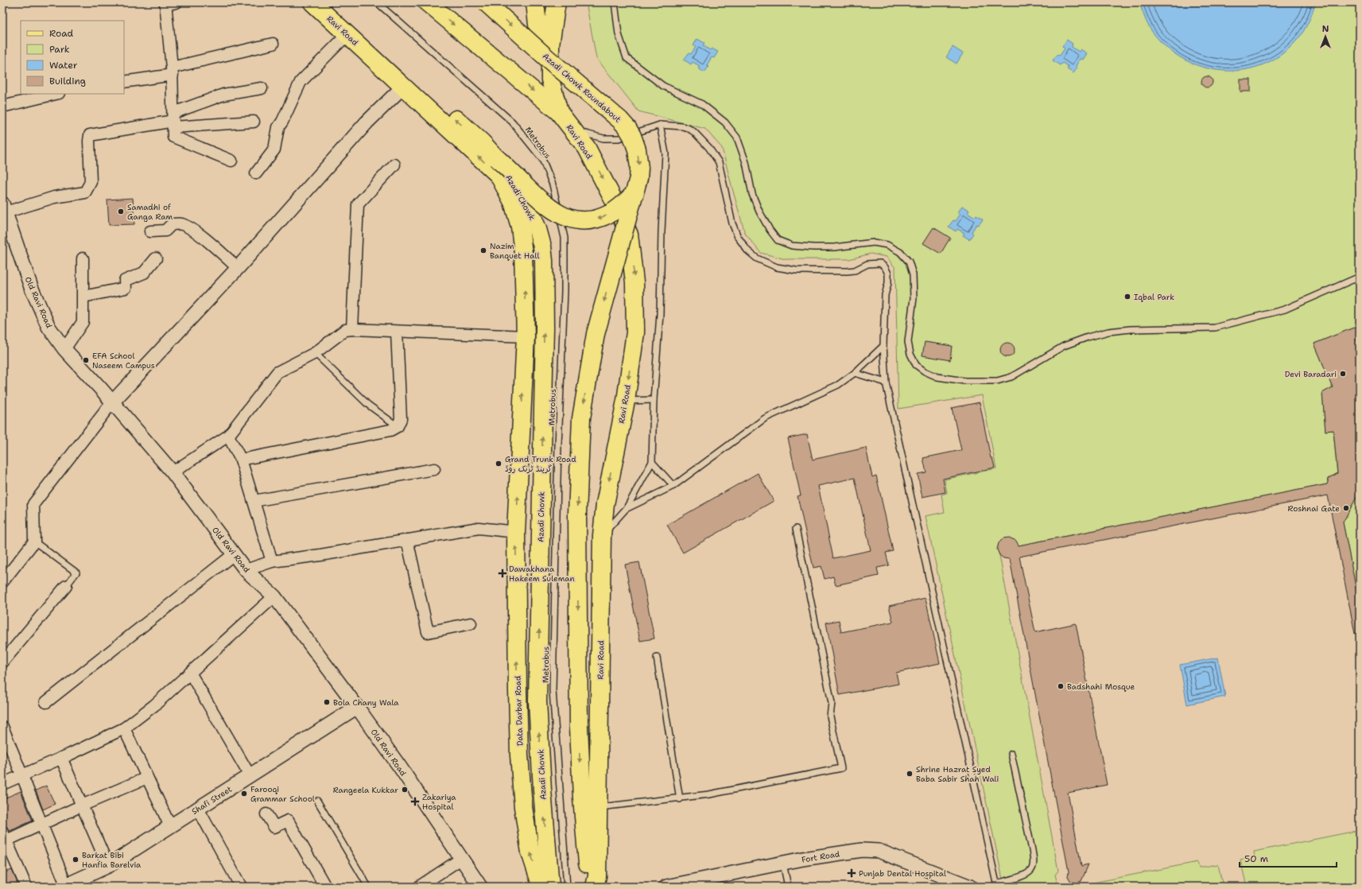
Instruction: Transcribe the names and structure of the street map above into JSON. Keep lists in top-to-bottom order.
{
  "streets": {
    "main road": [
      "Ravi Road",
      "Azadi Chowk Roundabout",
      "Azadi Chowk",
      "Data Darbar Road"
    ],
    "street": ["Old Ravi Road", "Shafi Street", "Fort Road"],
    "lane": ["Metrobus"]
  },
  "crossings": [
    ["Ravi Road", "Data Darbar Road"],
    ["Old Ravi Road", "Shafi Street"]
  ],
  "places": {
    "other": [
      "Samadhi of Ganga Ram",
      "Nazim Banquet Hall",
      "Iqbal Park",
      "EFA School Naseem Campus",
      "Devi Baradari",
      "Grand Trunk Road گرینڈ ٹرنک روڈ",
      "Roshnai Gate",
      "Badshahi Mosque",
      "Bola Chany Wala",
      "Shrine Hazrat Syed Baba Sabir Shah Wali",
      "Rangeela Kukkar",
      "Farooqi Grammar School",
      "Barkat Bibi Hanfia Barelvia"
    ],
    "health": ["Dawakhana Hakeem Suleman", "Zakariya Hospital", "Punjab Dental Hospital"]
  },
  "legend": [
    "Road",
    "Park",
    "Water",
    "Building"
  ],
  "scale_bar": "50 m",
  "north": "top"
}
